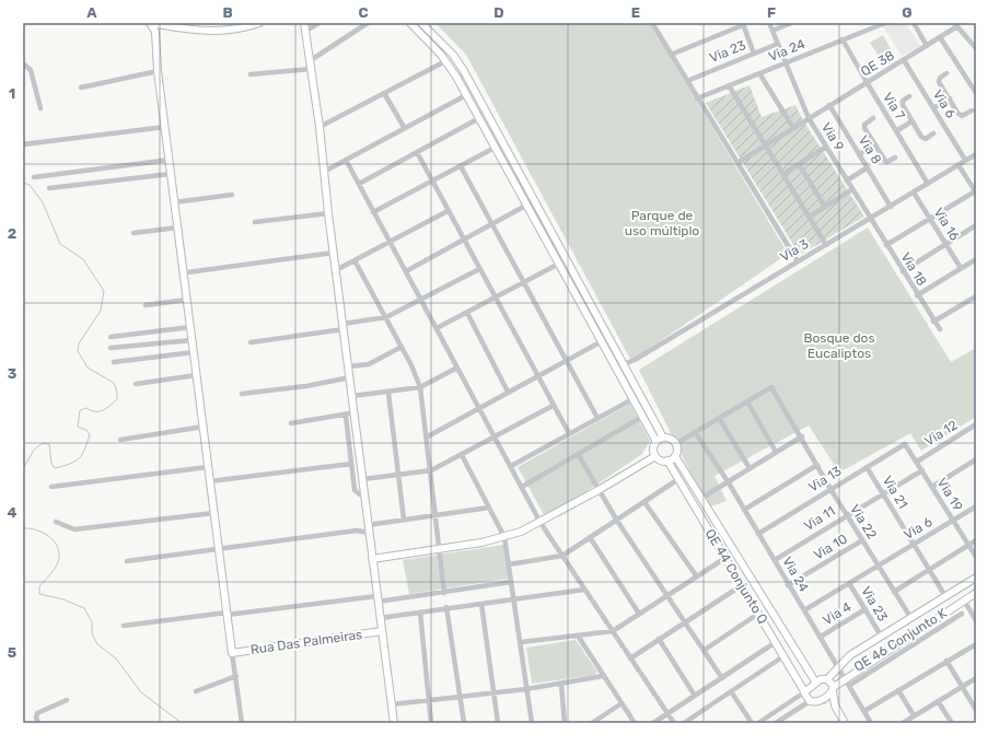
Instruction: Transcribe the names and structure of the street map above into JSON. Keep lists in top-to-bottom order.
{
  "streets": {
    "street": [
      "Via 24",
      "Via 23",
      "QE 38",
      "Via 6",
      "Via 7",
      "Via 9",
      "Via 8",
      "Via 16",
      "Via 3",
      "Via 18",
      "Via 12",
      "Via 13",
      "Via 21",
      "Via 19",
      "Via 11",
      "Via 22",
      "Via 10",
      "QE 44 Conjunto Q",
      "Via 4",
      "QE 46 Conjunto K",
      "Rua Das Palmeiras"
    ]
  },
  "crossings": [
    ["Via 24", "Via 6"],
    ["Via 24", "Via 7"],
    ["Via 24", "Via 9"],
    ["Via 24", "Via 13"],
    ["Via 24", "Via 11"],
    ["Via 24", "Via 10"],
    ["Via 24", "Via 4"],
    ["Via 24", "QE 46 Conjunto K"],
    ["Via 23", "Via 6"],
    ["Via 23", "Via 9"],
    ["Via 23", "Via 4"],
    ["QE 38", "Via 6"],
    ["QE 38", "Via 7"],
    ["QE 38", "Via 9"],
    ["QE 38", "Via 8"],
    ["Via 6", "Via 3"],
    ["Via 6", "Via 21"],
    ["Via 6", "Via 19"],
    ["Via 6", "Via 22"],
    ["Via 7", "Via 3"],
    ["Via 9", "Via 3"],
    ["Via 9", "Via 18"],
    ["Via 8", "Via 3"],
    ["Via 16", "Via 3"],
    ["Via 3", "Via 18"],
    ["Via 12", "Via 19"],
    ["Via 13", "Via 21"],
    ["Via 13", "Via 19"],
    ["Via 13", "Via 22"],
    ["Via 21", "Via 11"],
    ["Via 19", "Via 11"],
    ["Via 11", "Via 22"],
    ["Via 22", "Via 10"]
  ],
  "parks": ["Parque de uso múltiplo", "Bosque dos Eucaliptos"],
  "grid": {
    "columns": [
      "A",
      "B",
      "C",
      "D",
      "E",
      "F",
      "G"
    ],
    "rows": [
      "1",
      "2",
      "3",
      "4",
      "5"
    ]
  }
}
